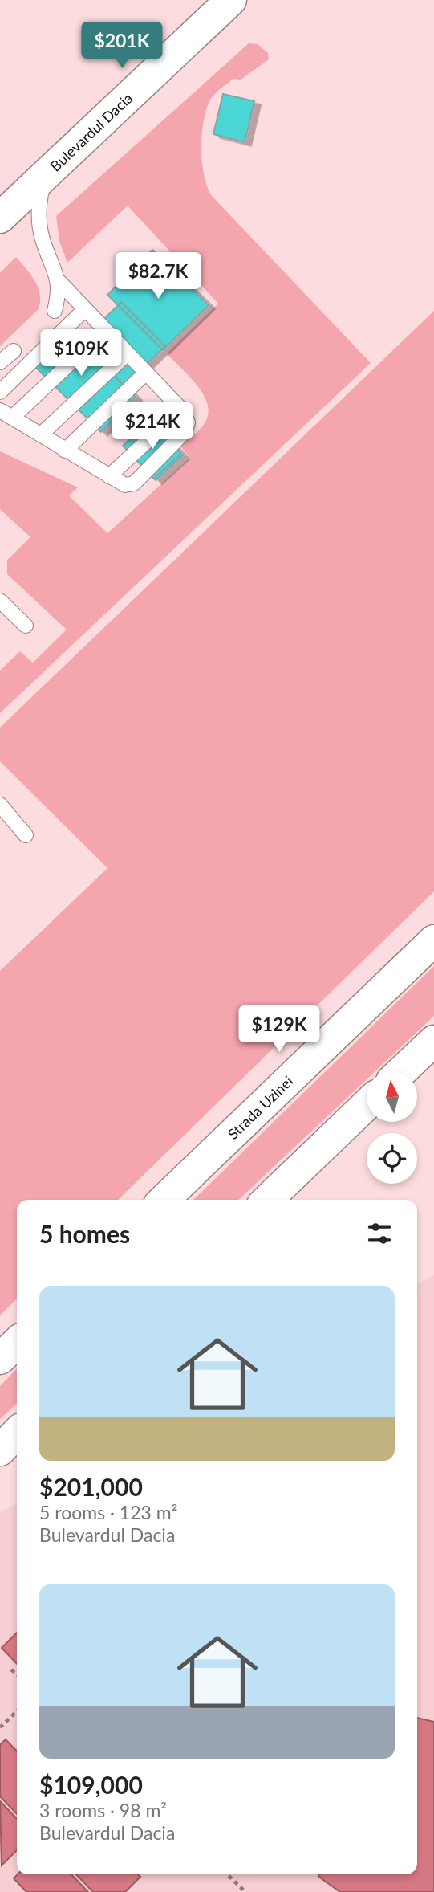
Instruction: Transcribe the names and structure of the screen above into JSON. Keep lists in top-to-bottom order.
{
  "streets": {
    "street": ["Bulevardul Dacia", "Strada Uzinei"]
  },
  "north": "top",
  "page": {
    "price": [
      "$201K",
      "$82.7K",
      "$109K",
      "$214K",
      "$129K"
    ],
    "heading": "5 homes",
    "list": [
      {
        "name": "$201,000",
        "note": "5 rooms · 123 m² · Bulevardul Dacia"
      },
      {
        "name": "$109,000",
        "note": "3 rooms · 98 m² · Bulevardul Dacia"
      }
    ]
  }
}
